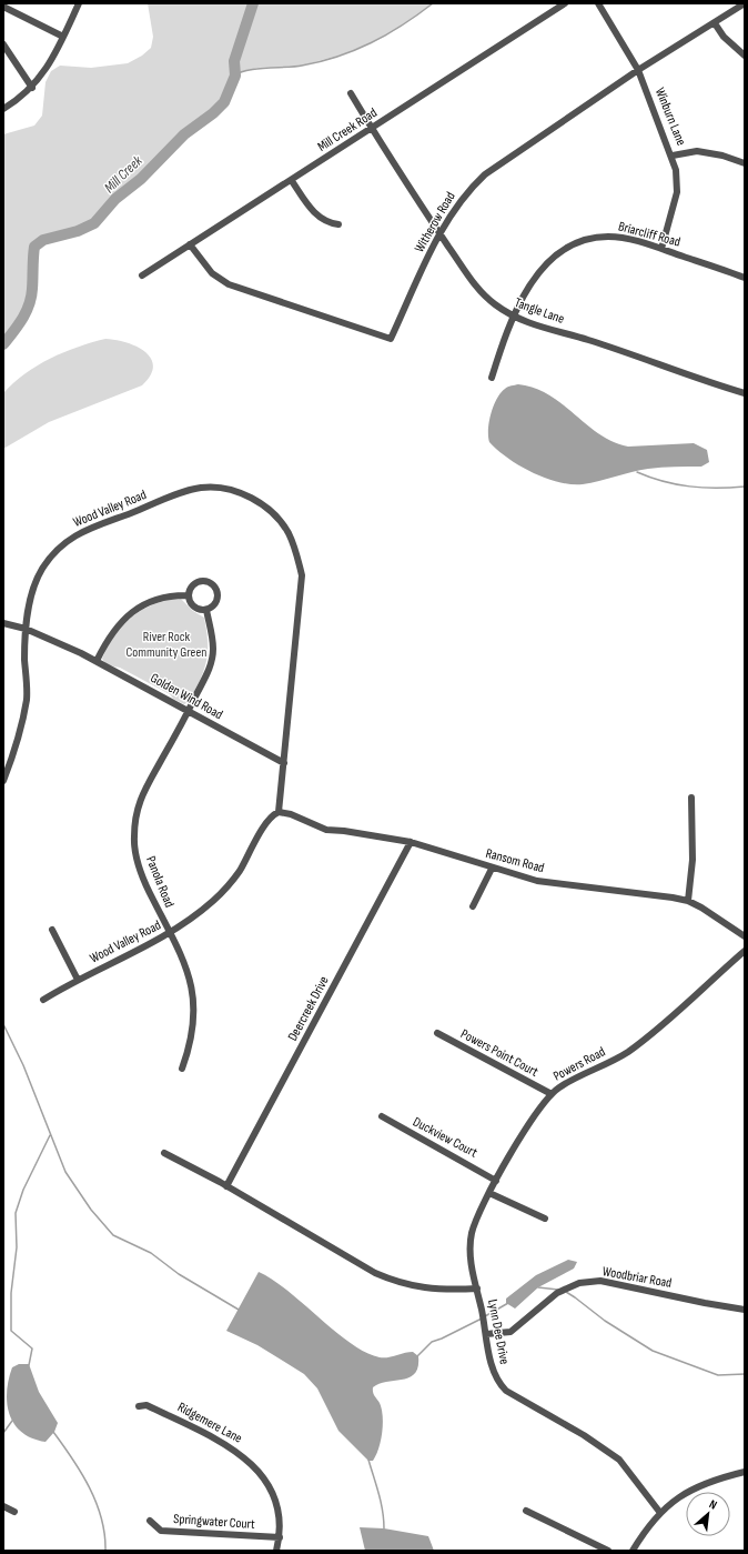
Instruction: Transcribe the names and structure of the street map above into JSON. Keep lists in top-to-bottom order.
{
  "streets": {
    "street": [
      "Winburn Lane",
      "Mill Creek Road",
      "Witherow Road",
      "Briarcliff Road",
      "Tangle Lane",
      "Wood Valley Road",
      "Golden Wind Road",
      "Ransom Road",
      "Panola Road",
      "Deercreek Drive",
      "Powers Point Court",
      "Powers Road",
      "Duckview Court",
      "Woodbriar Road",
      "Lynn Dee Drive",
      "Ridgemere Lane",
      "Springwater Court"
    ]
  },
  "crossings": [
    ["Winburn Lane", "Witherow Road"],
    ["Winburn Lane", "Briarcliff Road"],
    ["Mill Creek Road", "Witherow Road"],
    ["Mill Creek Road", "Tangle Lane"],
    ["Witherow Road", "Tangle Lane"],
    ["Briarcliff Road", "Tangle Lane"],
    ["Wood Valley Road", "Golden Wind Road"],
    ["Wood Valley Road", "Ransom Road"],
    ["Wood Valley Road", "Panola Road"],
    ["Golden Wind Road", "Panola Road"],
    ["Ransom Road", "Deercreek Drive"],
    ["Deercreek Drive", "Lynn Dee Drive"],
    ["Powers Point Court", "Powers Road"],
    ["Powers Road", "Duckview Court"],
    ["Powers Road", "Lynn Dee Drive"],
    ["Woodbriar Road", "Lynn Dee Drive"],
    ["Ridgemere Lane", "Springwater Court"]
  ],
  "water": ["Mill Creek"],
  "parks": ["River Rock Community Green"],
  "north": "top right"
}
